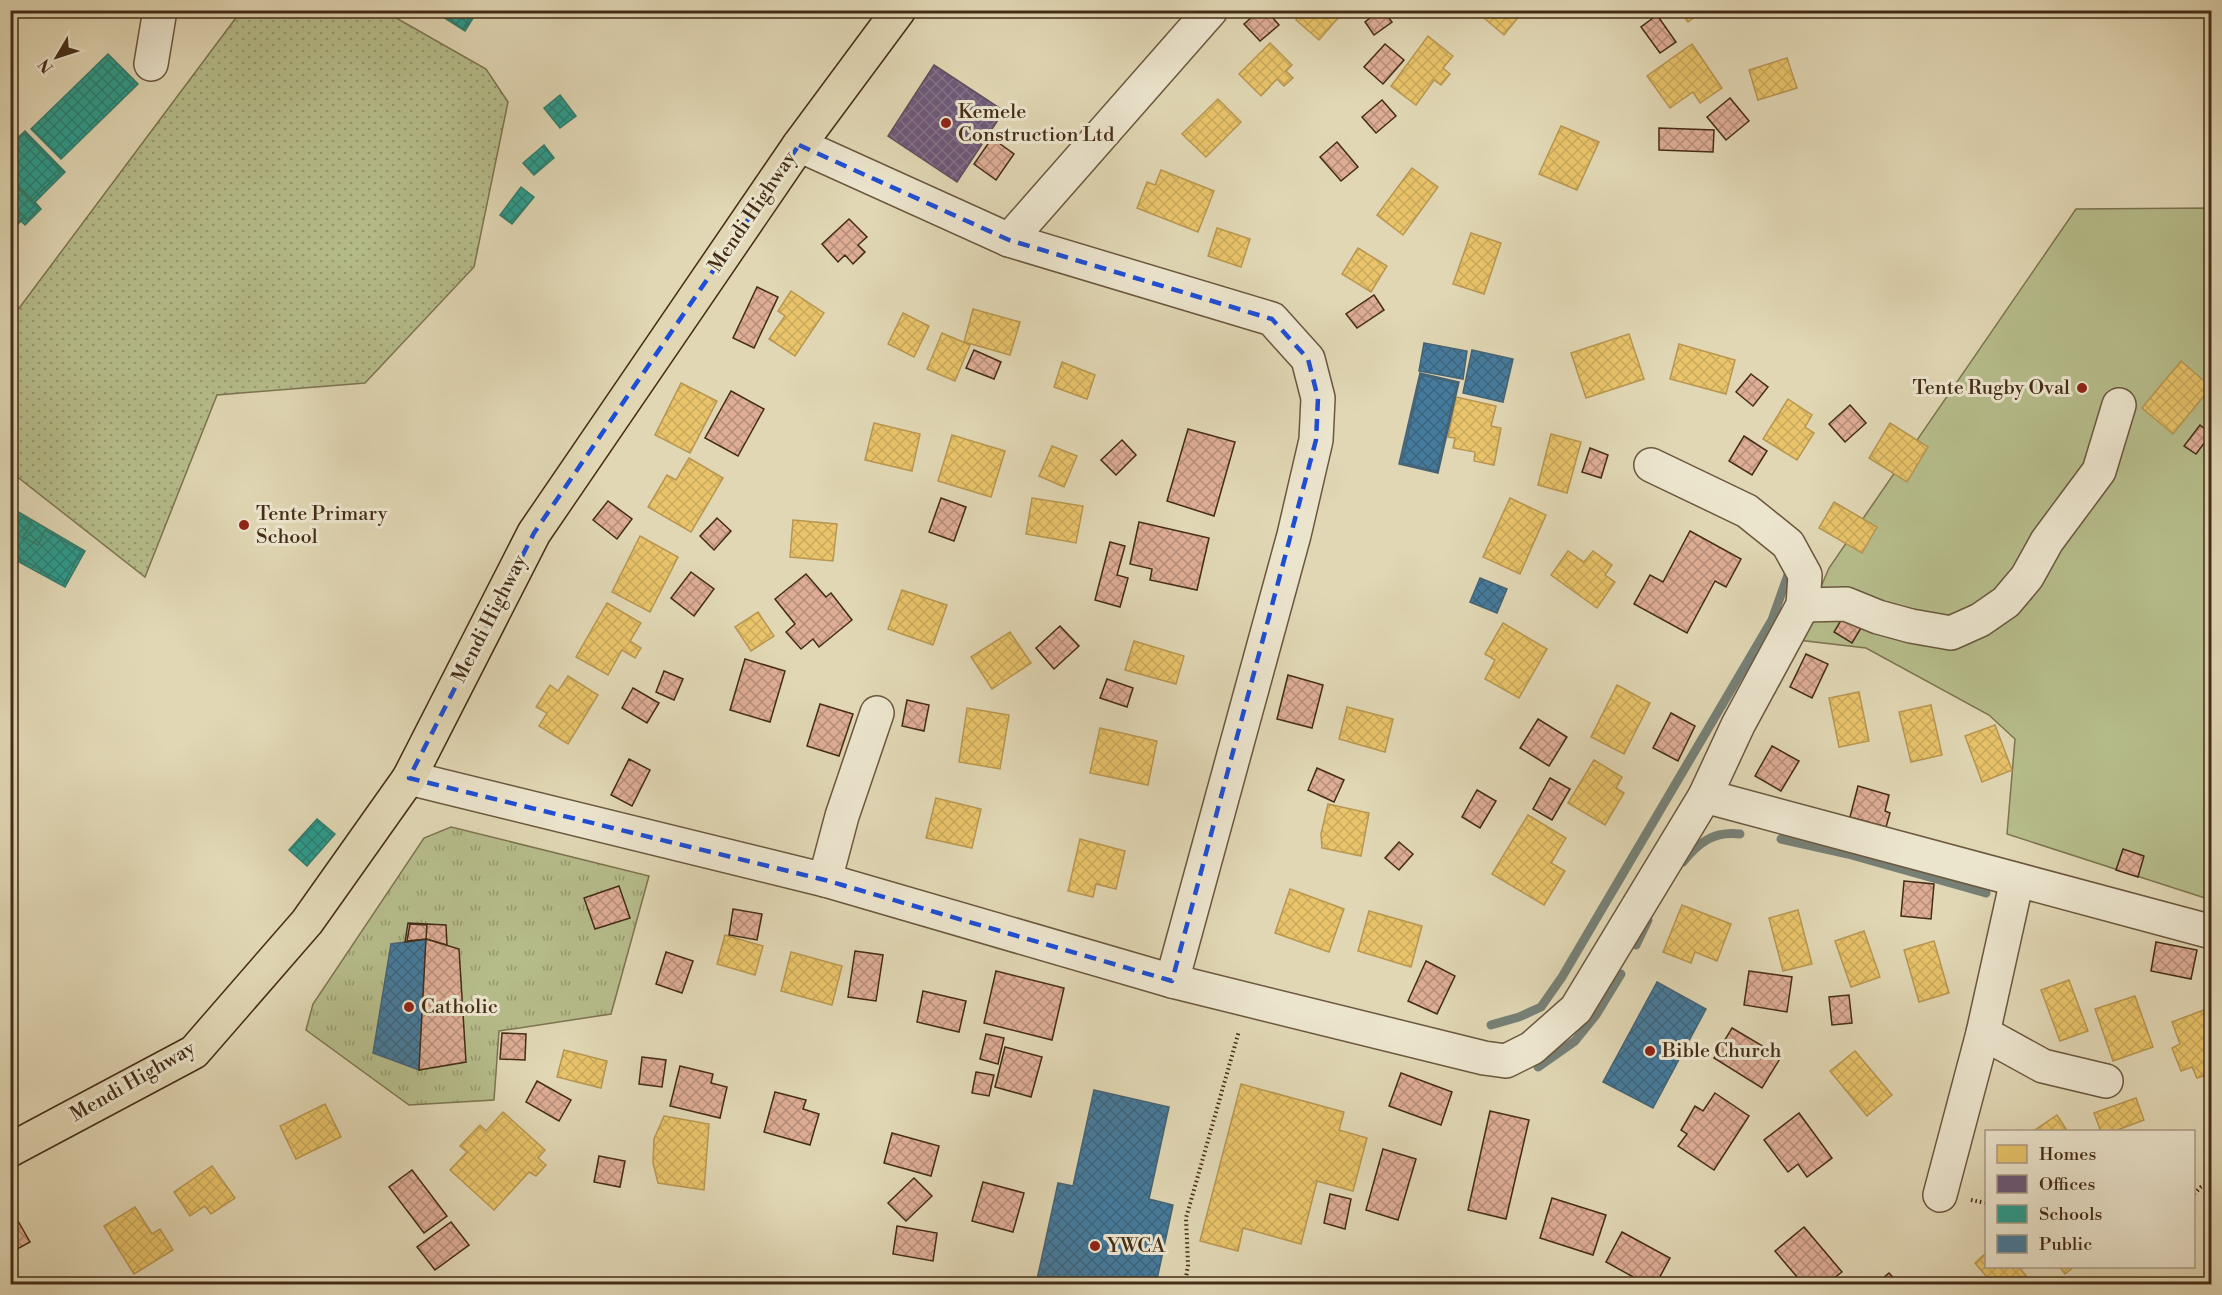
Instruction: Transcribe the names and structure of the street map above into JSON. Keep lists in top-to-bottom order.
{
  "streets": {
    "main road": ["Mendi Highway"]
  },
  "places": [
    "Kemele Construction Ltd",
    "Tente Rugby Oval",
    "Tente Primary School",
    "Catholic",
    "Bible Church",
    "YWCA"
  ],
  "legend": [
    "Homes",
    "Offices",
    "Schools",
    "Public"
  ],
  "north": "bottom left"
}
